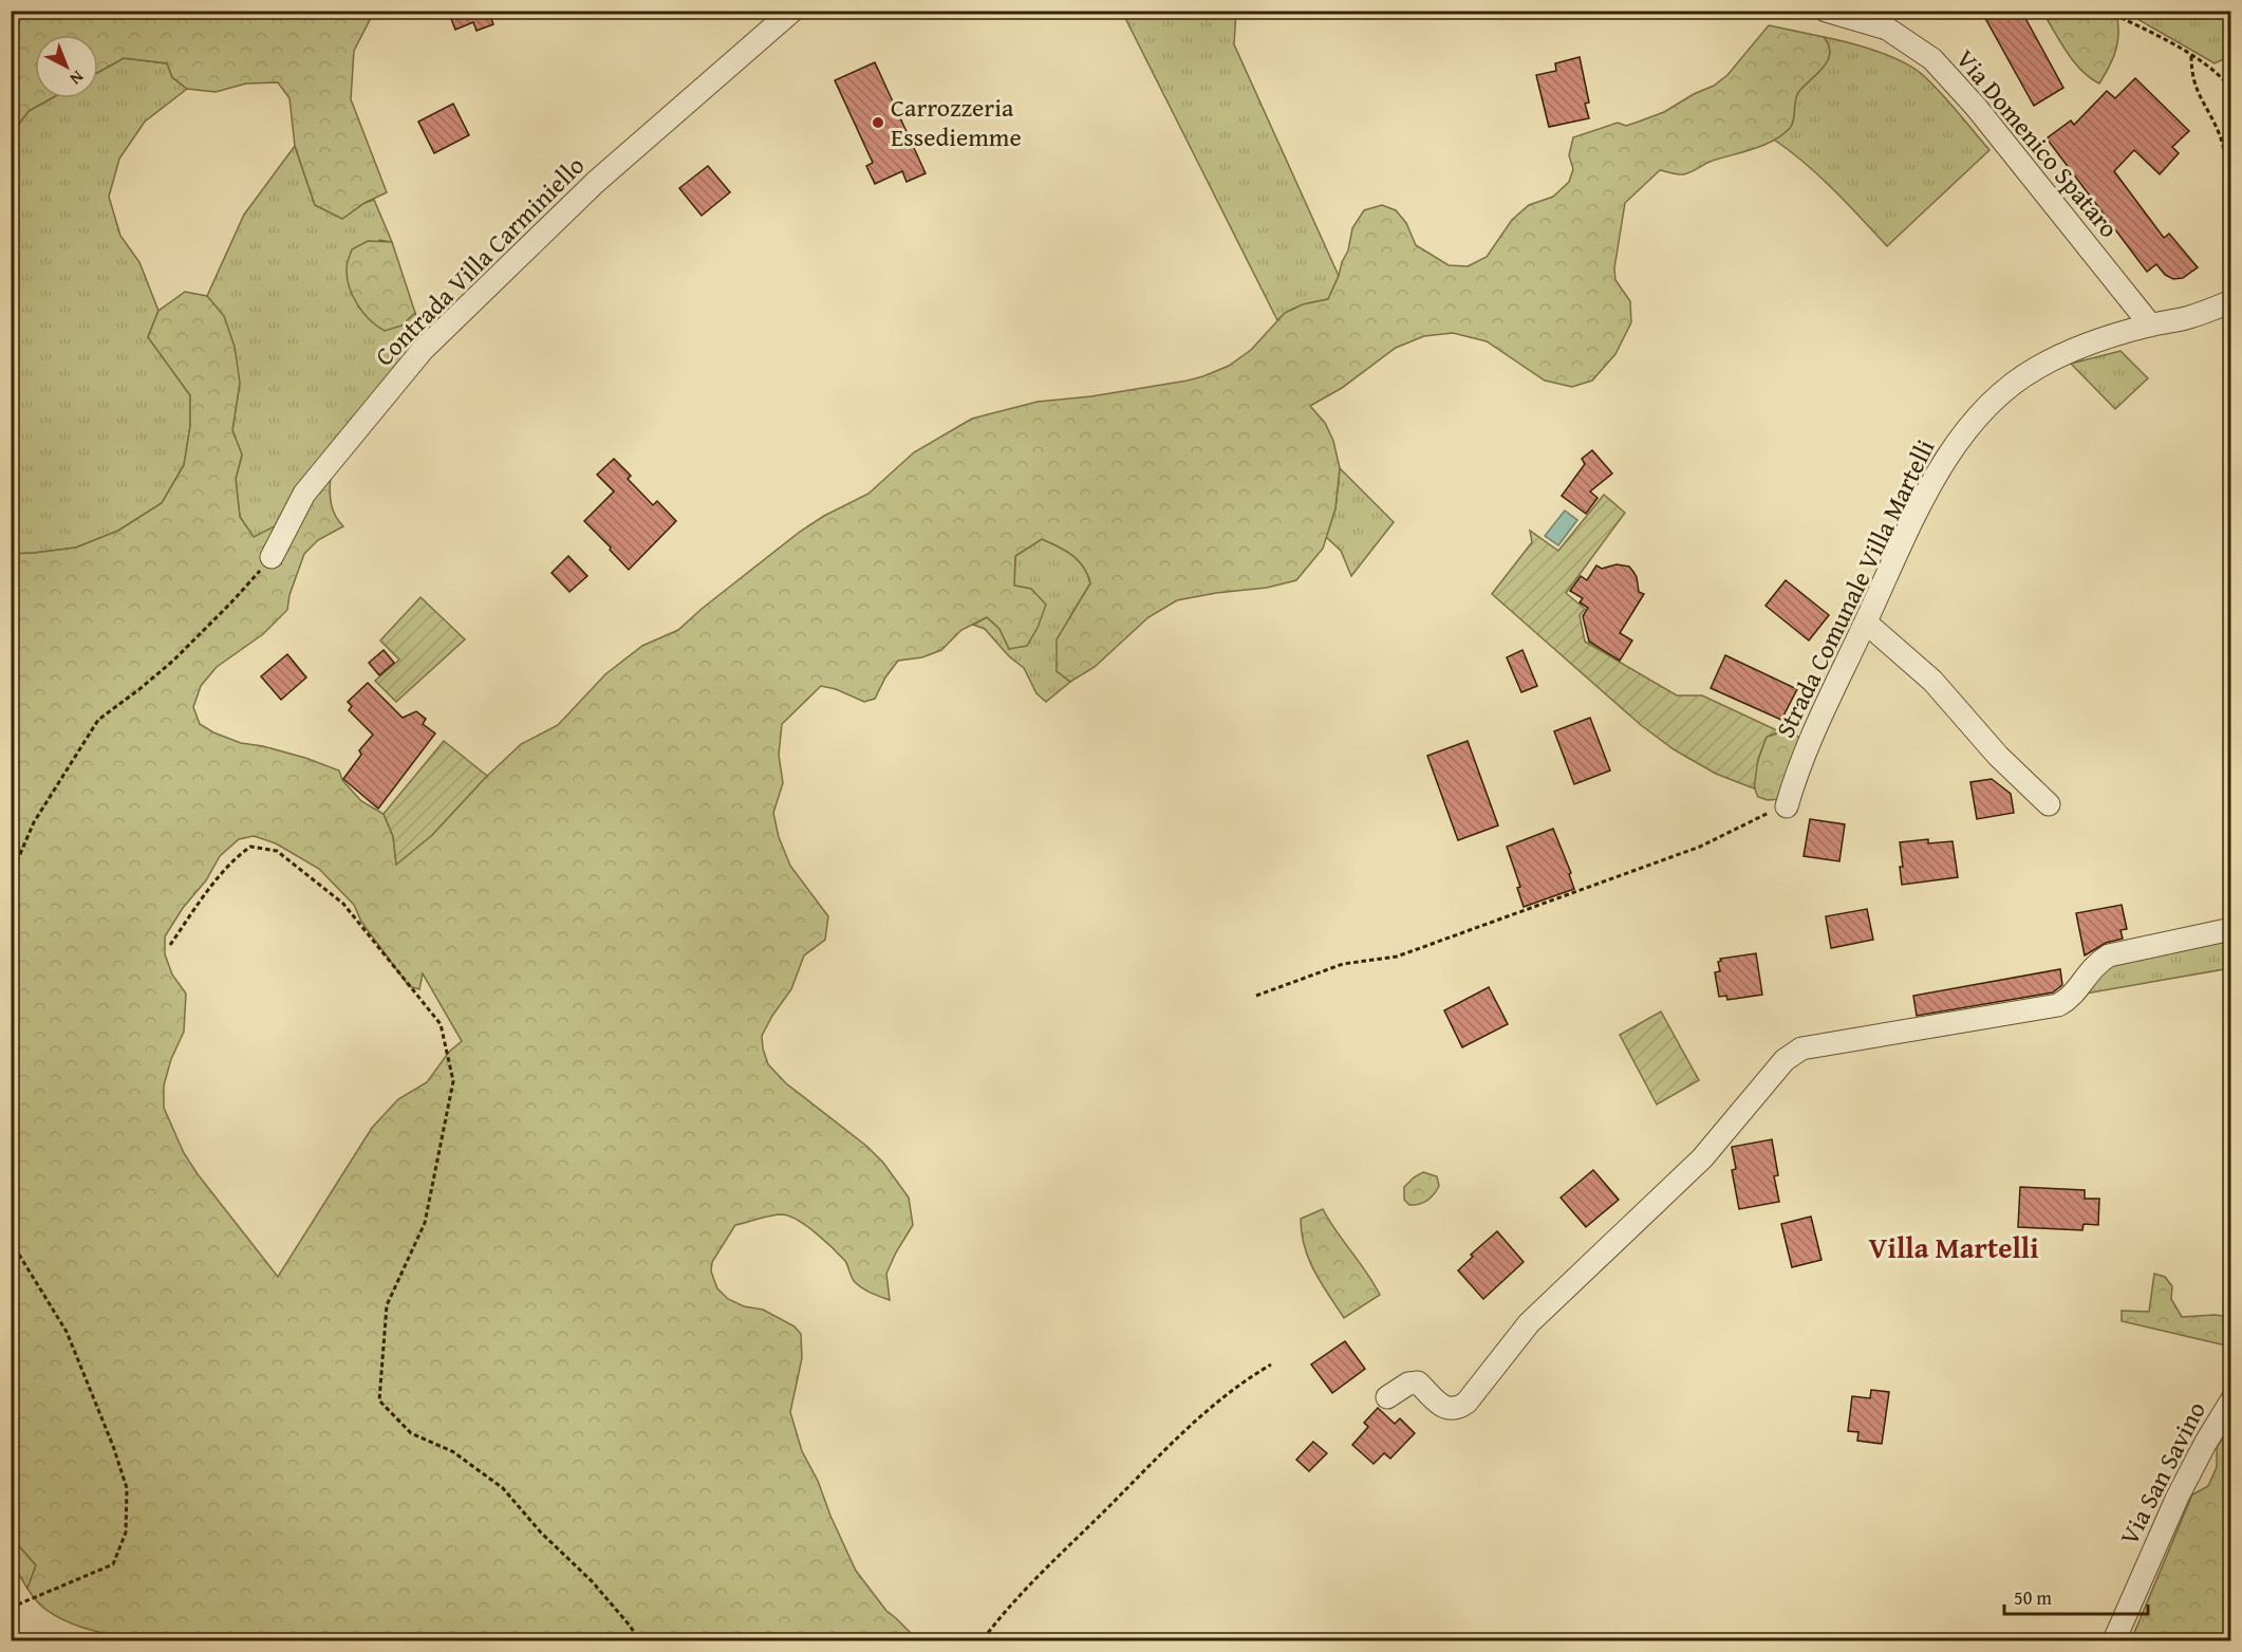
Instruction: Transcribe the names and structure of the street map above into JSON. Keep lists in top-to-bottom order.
{
  "streets": {
    "street": [
      "Via Domenico Spataro",
      "Contrada Villa Carminiello",
      "Strada Comunale Villa Martelli",
      "Via San Savino"
    ]
  },
  "crossings": [
    ["Via Domenico Spataro", "Strada Comunale Villa Martelli"]
  ],
  "districts": ["Villa Martelli"],
  "places": ["Carrozzeria Essediemme"],
  "scale_bar": "50 m",
  "north": "bottom right"
}
